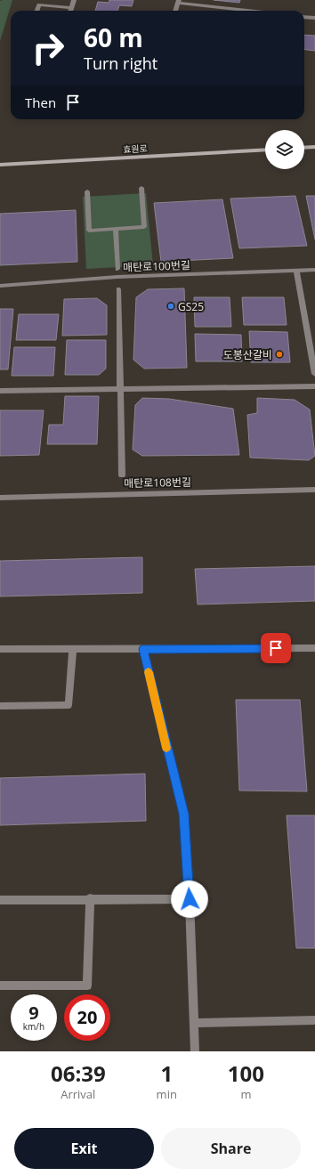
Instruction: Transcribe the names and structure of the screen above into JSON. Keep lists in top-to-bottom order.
{
  "streets": {
    "street": ["효원로", "매탄로100번길", "매탄로108번길"]
  },
  "places": ["GS25", "도봉산갈비"],
  "page": {
    "turn": ["60 m", "Turn right"],
    "then": "Then",
    "speed": "9 km/h",
    "limit": "20",
    "eta": [
      "06:39",
      "Arrival",
      "1",
      "min",
      "100",
      "m"
    ],
    "buttons": ["Exit", "Share"]
  }
}
